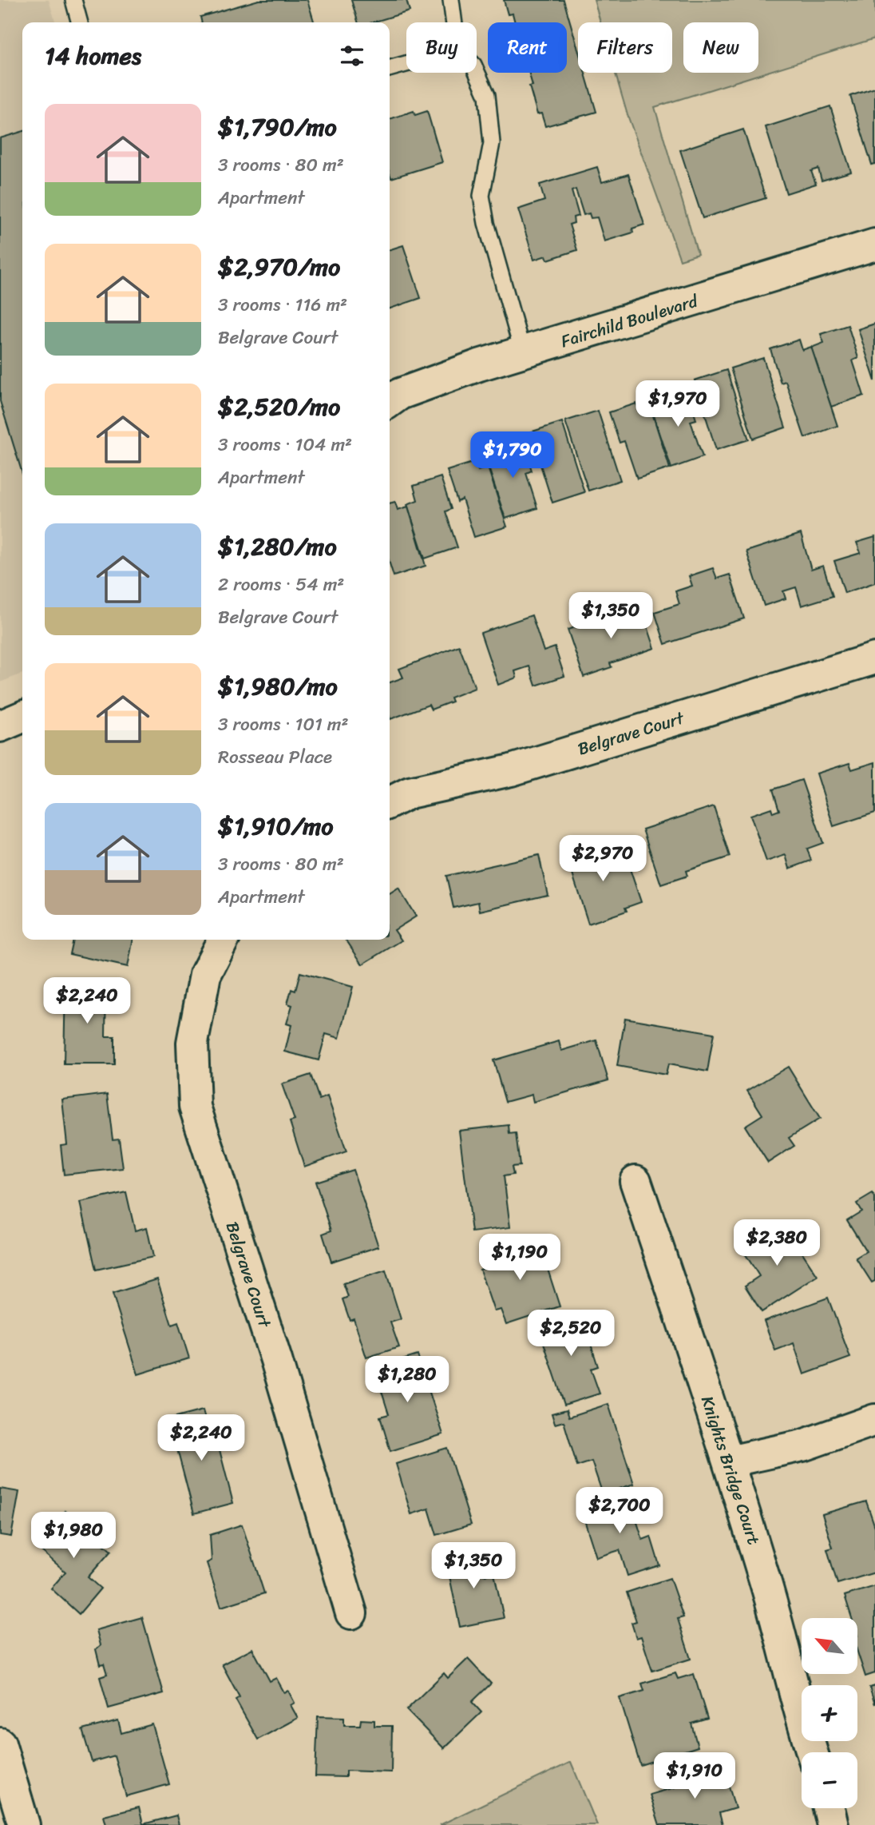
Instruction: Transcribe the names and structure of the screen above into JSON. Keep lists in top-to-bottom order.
{
  "streets": {
    "street": ["Fairchild Boulevard", "Belgrave Court", "Knights Bridge Court"]
  },
  "north": "top left",
  "page": {
    "chip": [
      "Buy",
      "Rent",
      "Filters",
      "New"
    ],
    "heading": "14 homes",
    "list": [
      {
        "name": "$1,790/mo",
        "note": "3 rooms · 80 m² · Apartment"
      },
      {
        "name": "$2,970/mo",
        "note": "3 rooms · 116 m² · Belgrave Court"
      },
      {
        "name": "$2,520/mo",
        "note": "3 rooms · 104 m² · Apartment"
      },
      {
        "name": "$1,280/mo",
        "note": "2 rooms · 54 m² · Belgrave Court"
      },
      {
        "name": "$1,980/mo",
        "note": "3 rooms · 101 m² · Rosseau Place"
      },
      {
        "name": "$1,910/mo",
        "note": "3 rooms · 80 m² · Apartment"
      }
    ],
    "price": [
      "$1,970",
      "$1,790",
      "$1,350",
      "$2,970",
      "$2,240",
      "$2,380",
      "$1,190",
      "$2,520",
      "$1,280",
      "$2,240",
      "$2,700",
      "$1,980",
      "$1,350",
      "$1,910"
    ],
    "map_buttons": ["+", "−"]
  }
}
